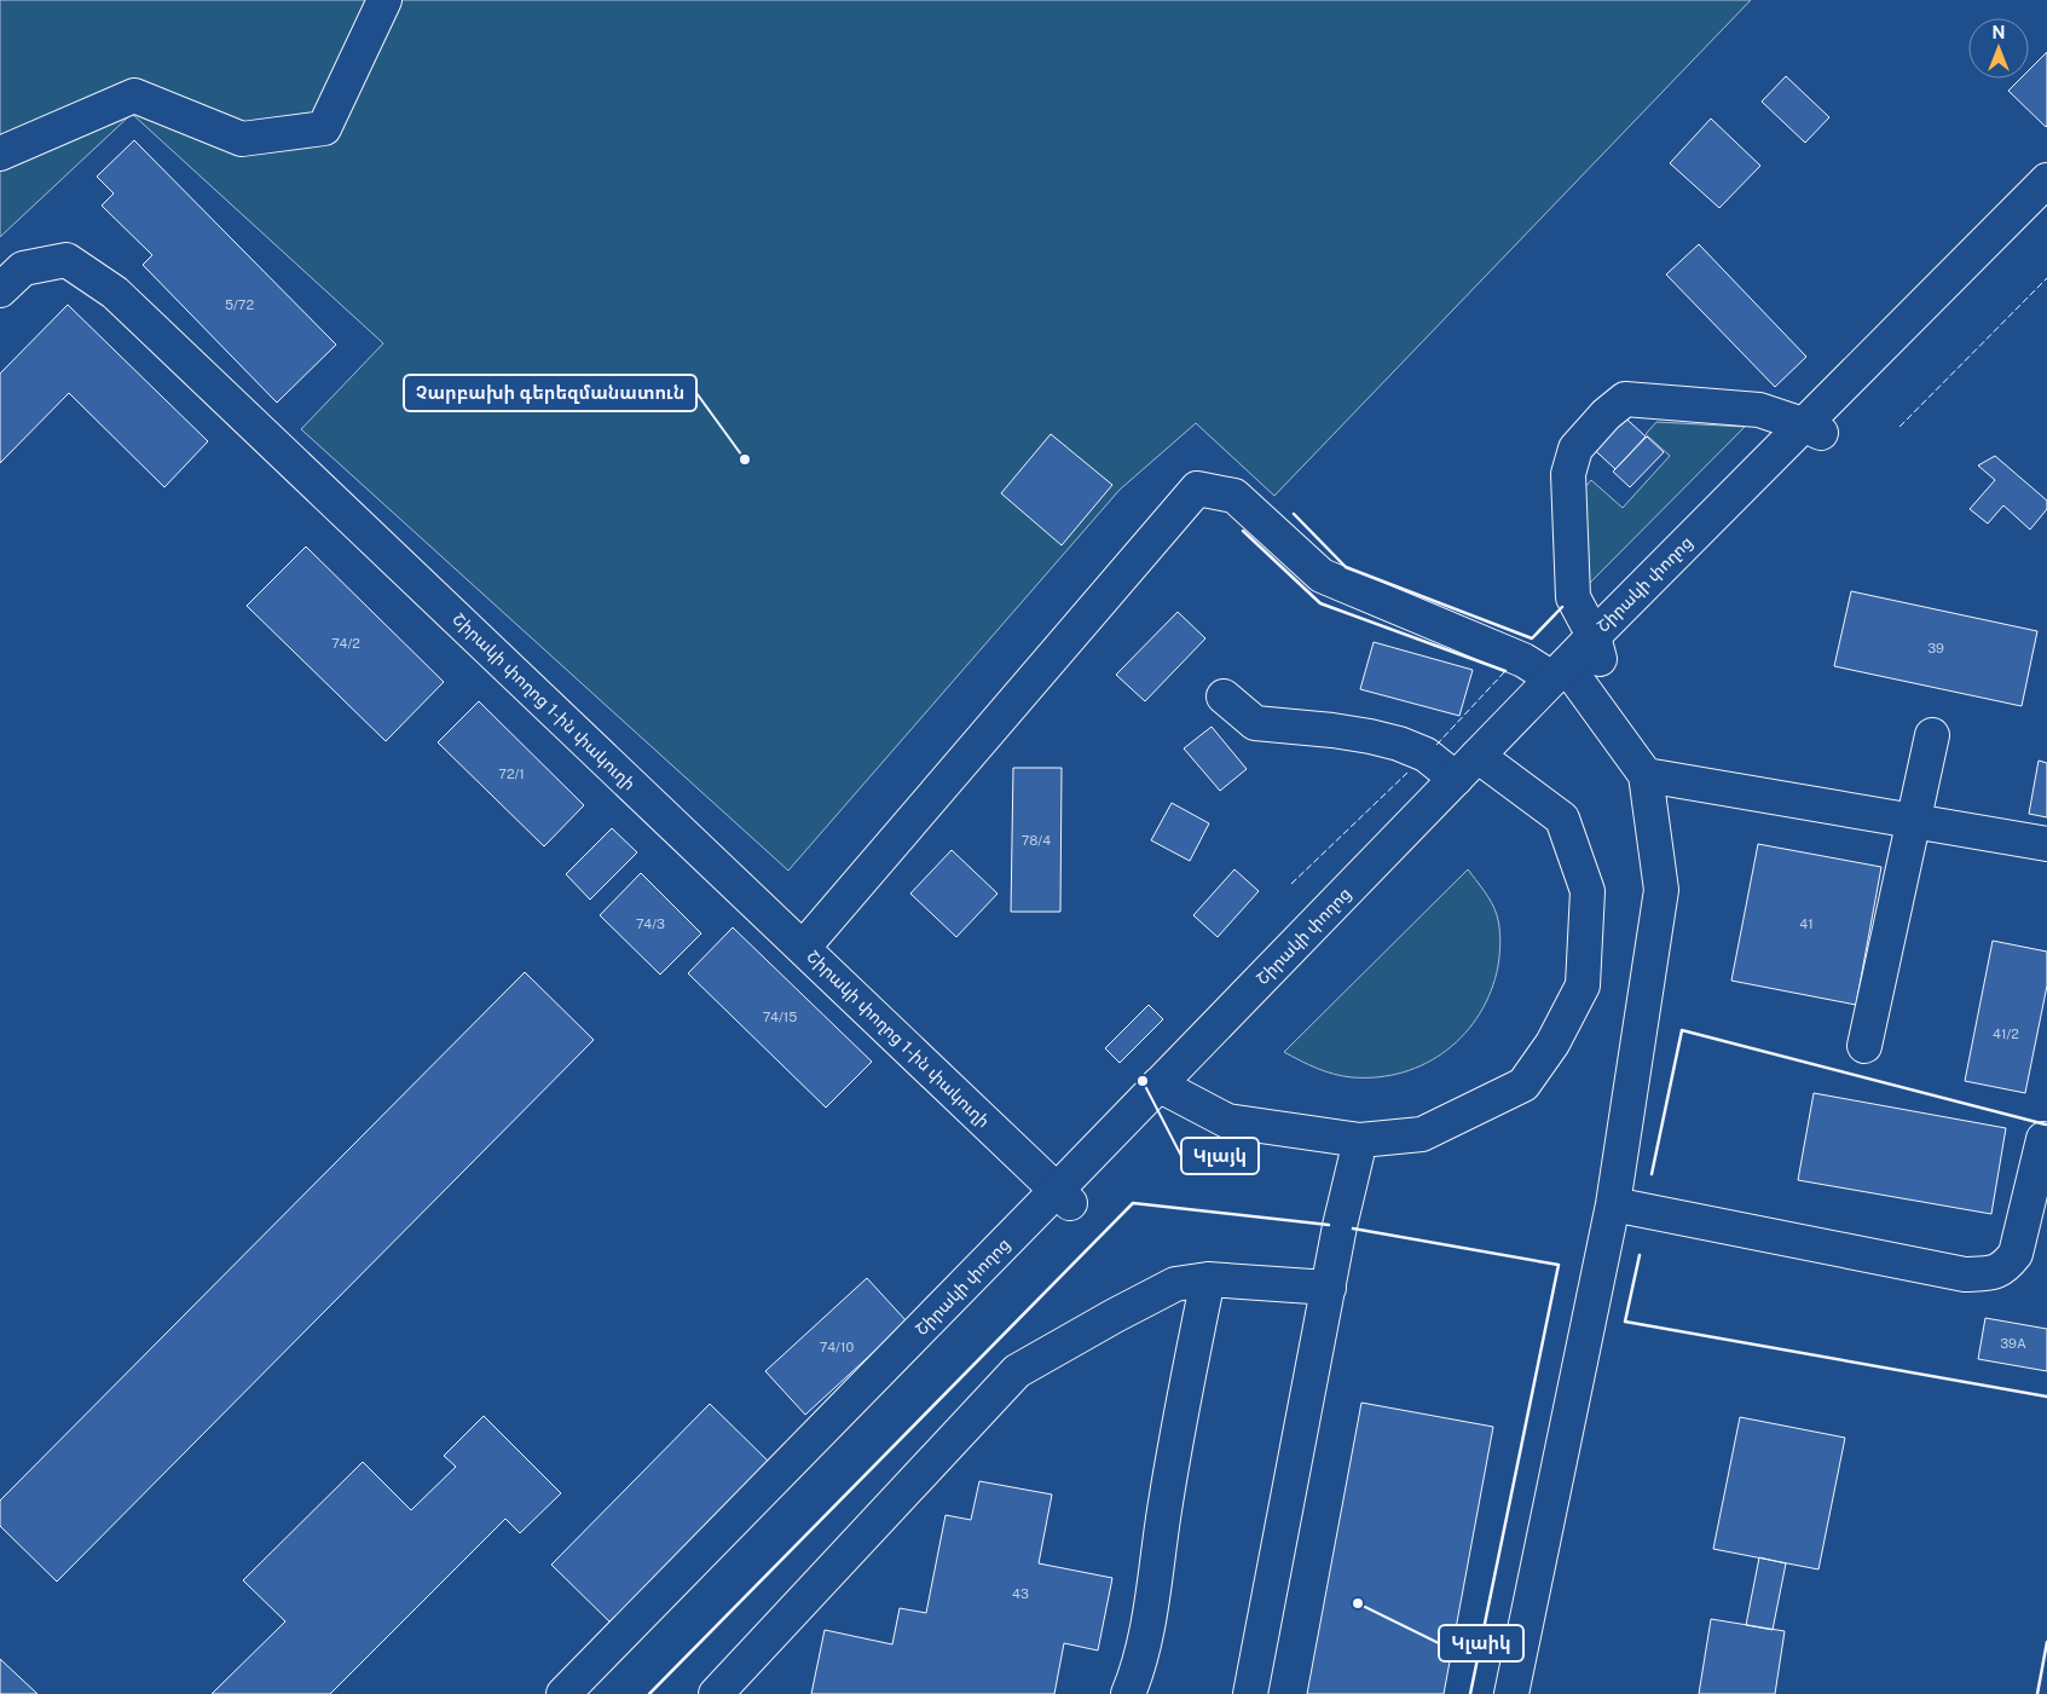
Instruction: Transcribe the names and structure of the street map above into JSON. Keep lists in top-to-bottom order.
{
  "streets": {
    "main road": ["Շիրակի փողոց", "Շիրակի փողոց 1-ին փակուղի"]
  },
  "crossings": [
    ["Շիրակի փողոց", "Շիրակի փողոց 1-ին փակուղի"]
  ],
  "places": ["Չարբախի գերեզմանատուն", "Կլայկ", "Կլաիկ"],
  "house_numbers": [
    "5/72",
    "74/2",
    "39",
    "72/1",
    "78/4",
    "74/3",
    "41",
    "74/15",
    "41/2",
    "39A",
    "74/10",
    "43"
  ],
  "north": "top"
}
